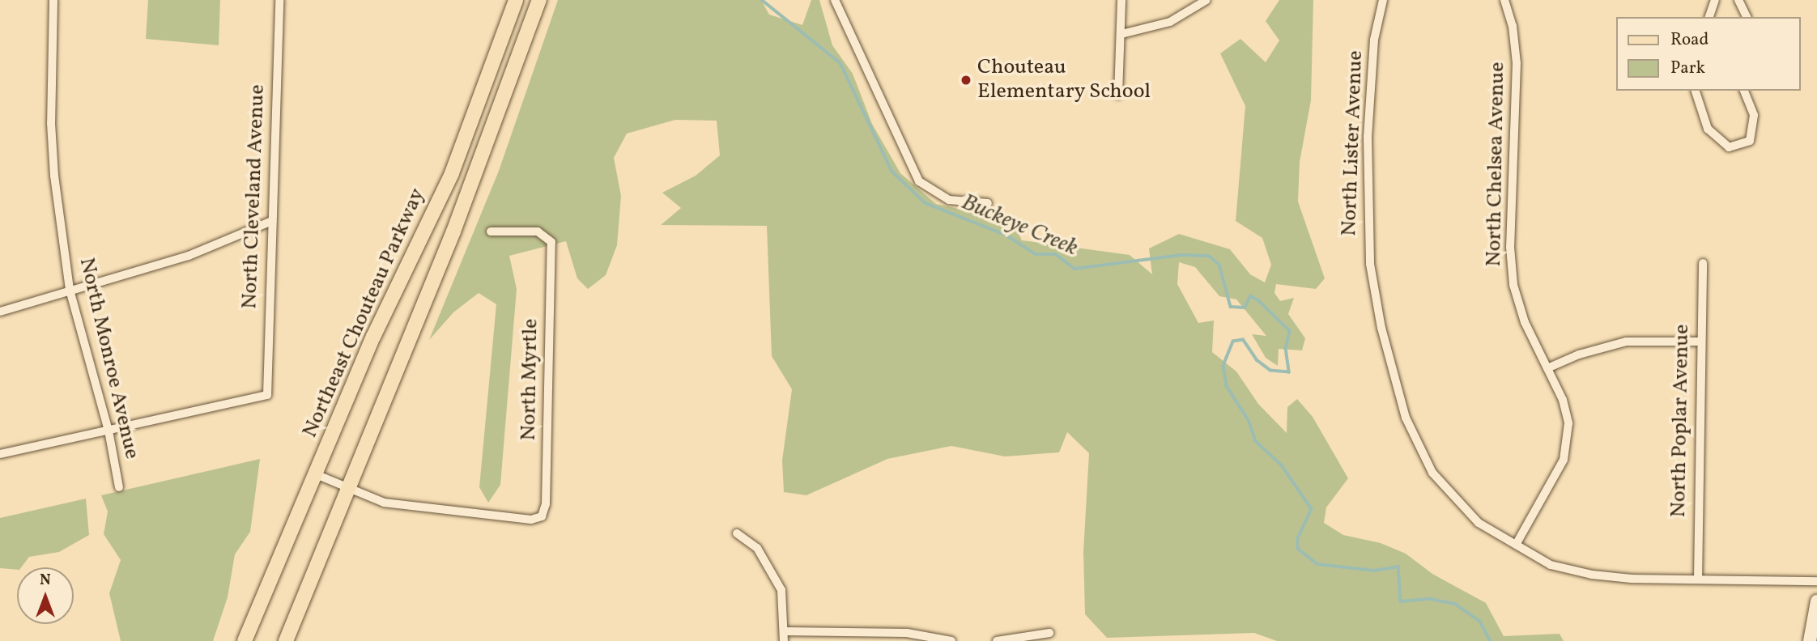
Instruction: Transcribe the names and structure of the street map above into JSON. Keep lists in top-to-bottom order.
{
  "streets": {
    "main road": ["Northeast Chouteau Parkway"],
    "street": [
      "North Lister Avenue",
      "North Chelsea Avenue",
      "North Cleveland Avenue",
      "North Monroe Avenue",
      "North Myrtle",
      "North Poplar Avenue"
    ]
  },
  "crossings": [
    ["North Lister Avenue", "North Chelsea Avenue"],
    ["North Lister Avenue", "North Poplar Avenue"],
    ["North Cleveland Avenue", "North Monroe Avenue"]
  ],
  "water": ["Buckeye Creek"],
  "places": ["Chouteau Elementary School"],
  "legend": ["Road", "Park"],
  "north": "top"
}
